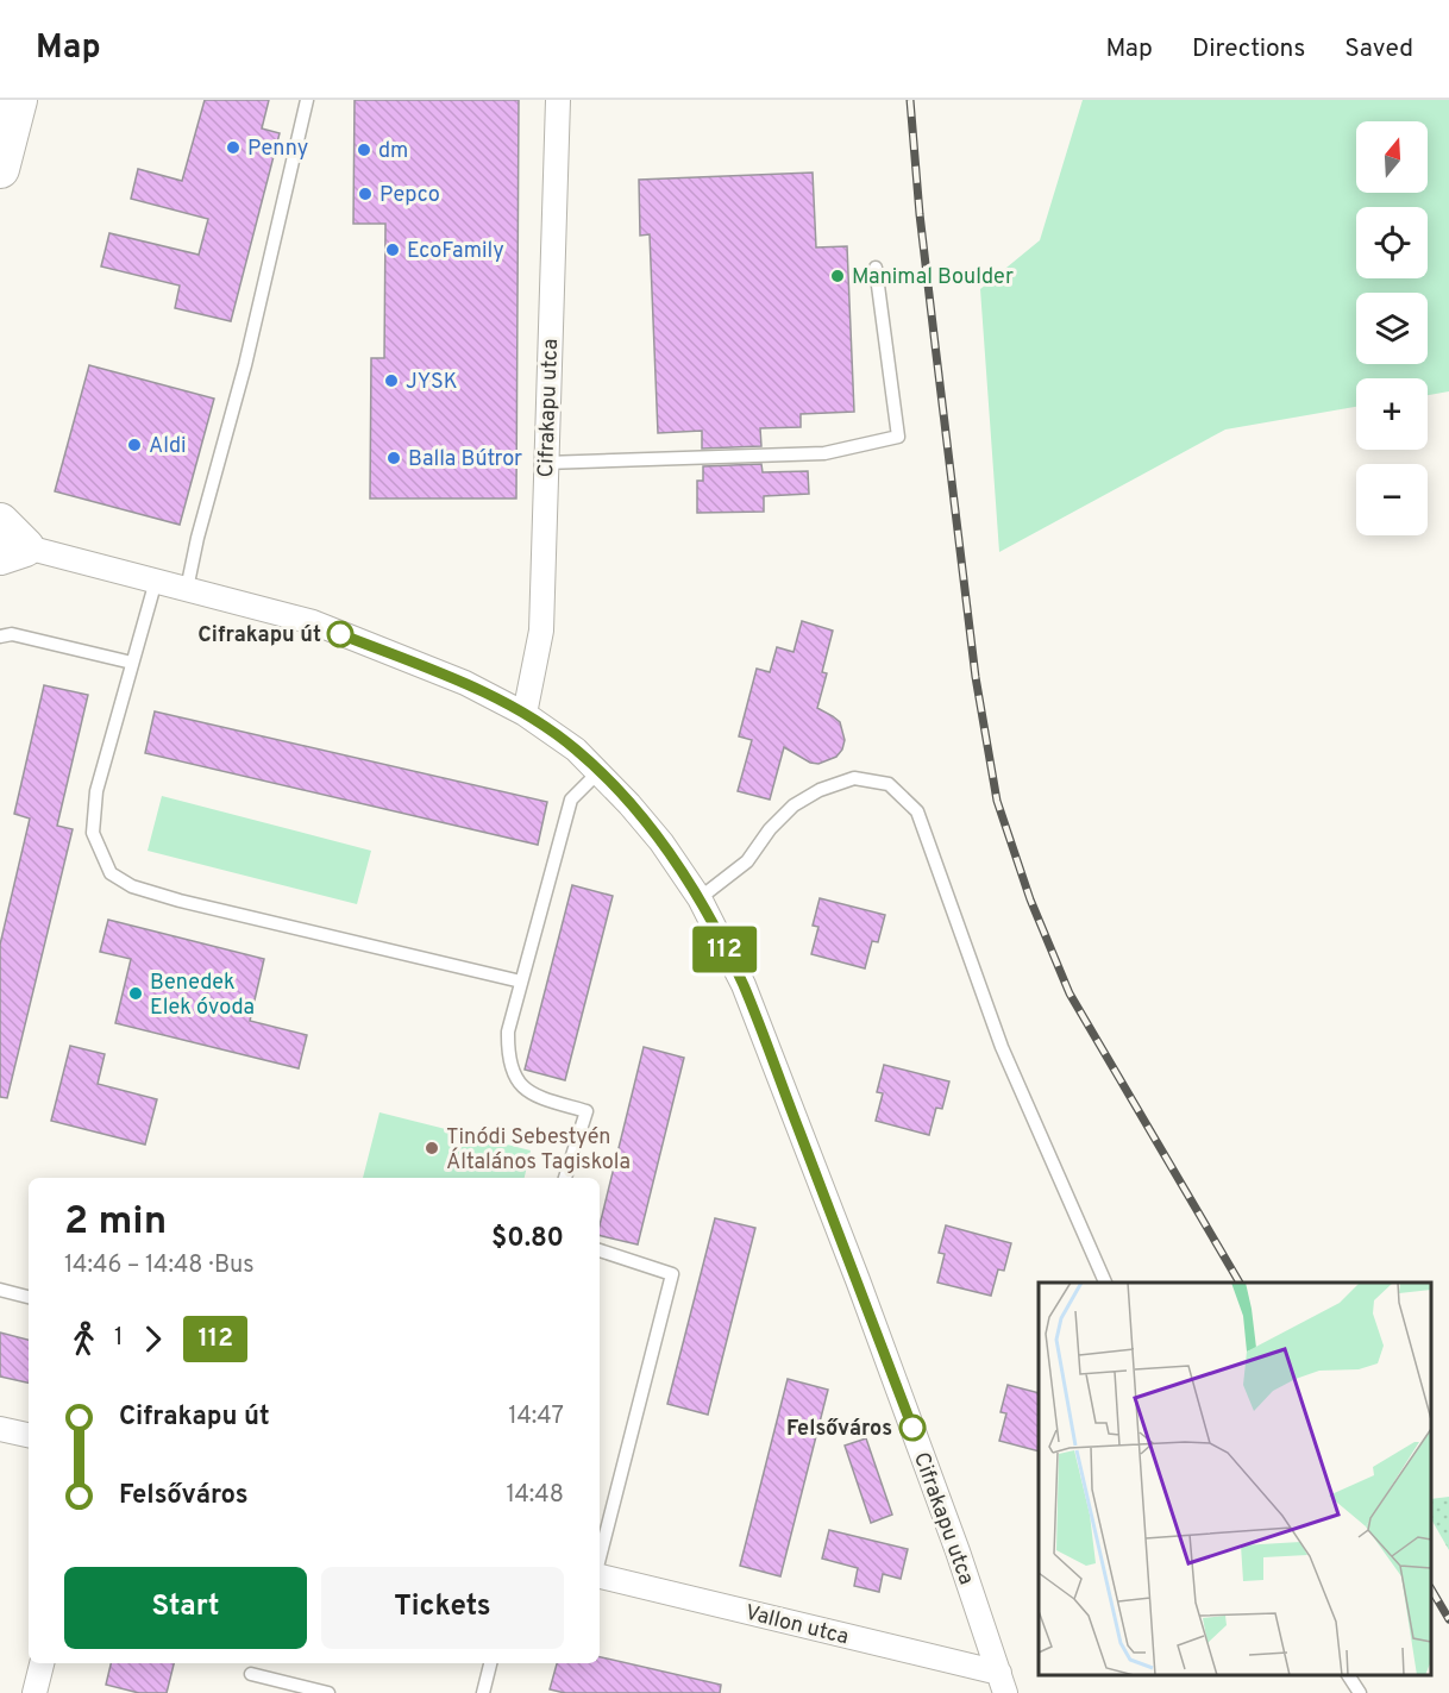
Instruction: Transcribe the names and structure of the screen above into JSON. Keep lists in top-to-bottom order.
{
  "streets": {
    "street": ["Cifrakapu utca", "Vallon utca"]
  },
  "crossings": [
    ["Cifrakapu utca", "Vallon utca"]
  ],
  "places": [
    "Penny",
    "dm",
    "Pepco",
    "EcoFamily",
    "Manimal Boulder",
    "JYSK",
    "Aldi",
    "Balla Bútror",
    "Cifrakapu út",
    "Benedek Elek óvoda",
    "Tinódi Sebestyén Általános Tagiskola",
    "Felsőváros"
  ],
  "lines": ["bus line 112"],
  "north": "top",
  "page": {
    "header": "Map",
    "nav": ["Map", "Directions", "Saved"],
    "on_map": "112",
    "map_buttons": ["+", "−"],
    "heading": ["2 min", "14:46 – 14:48 · Bus", "$0.80"],
    "legs": ["1", "112"],
    "list": [
      {
        "name": "Cifrakapu út",
        "value": "14:47"
      },
      {
        "name": "Felsőváros",
        "value": "14:48"
      }
    ],
    "buttons": ["Start", "Tickets"]
  }
}
